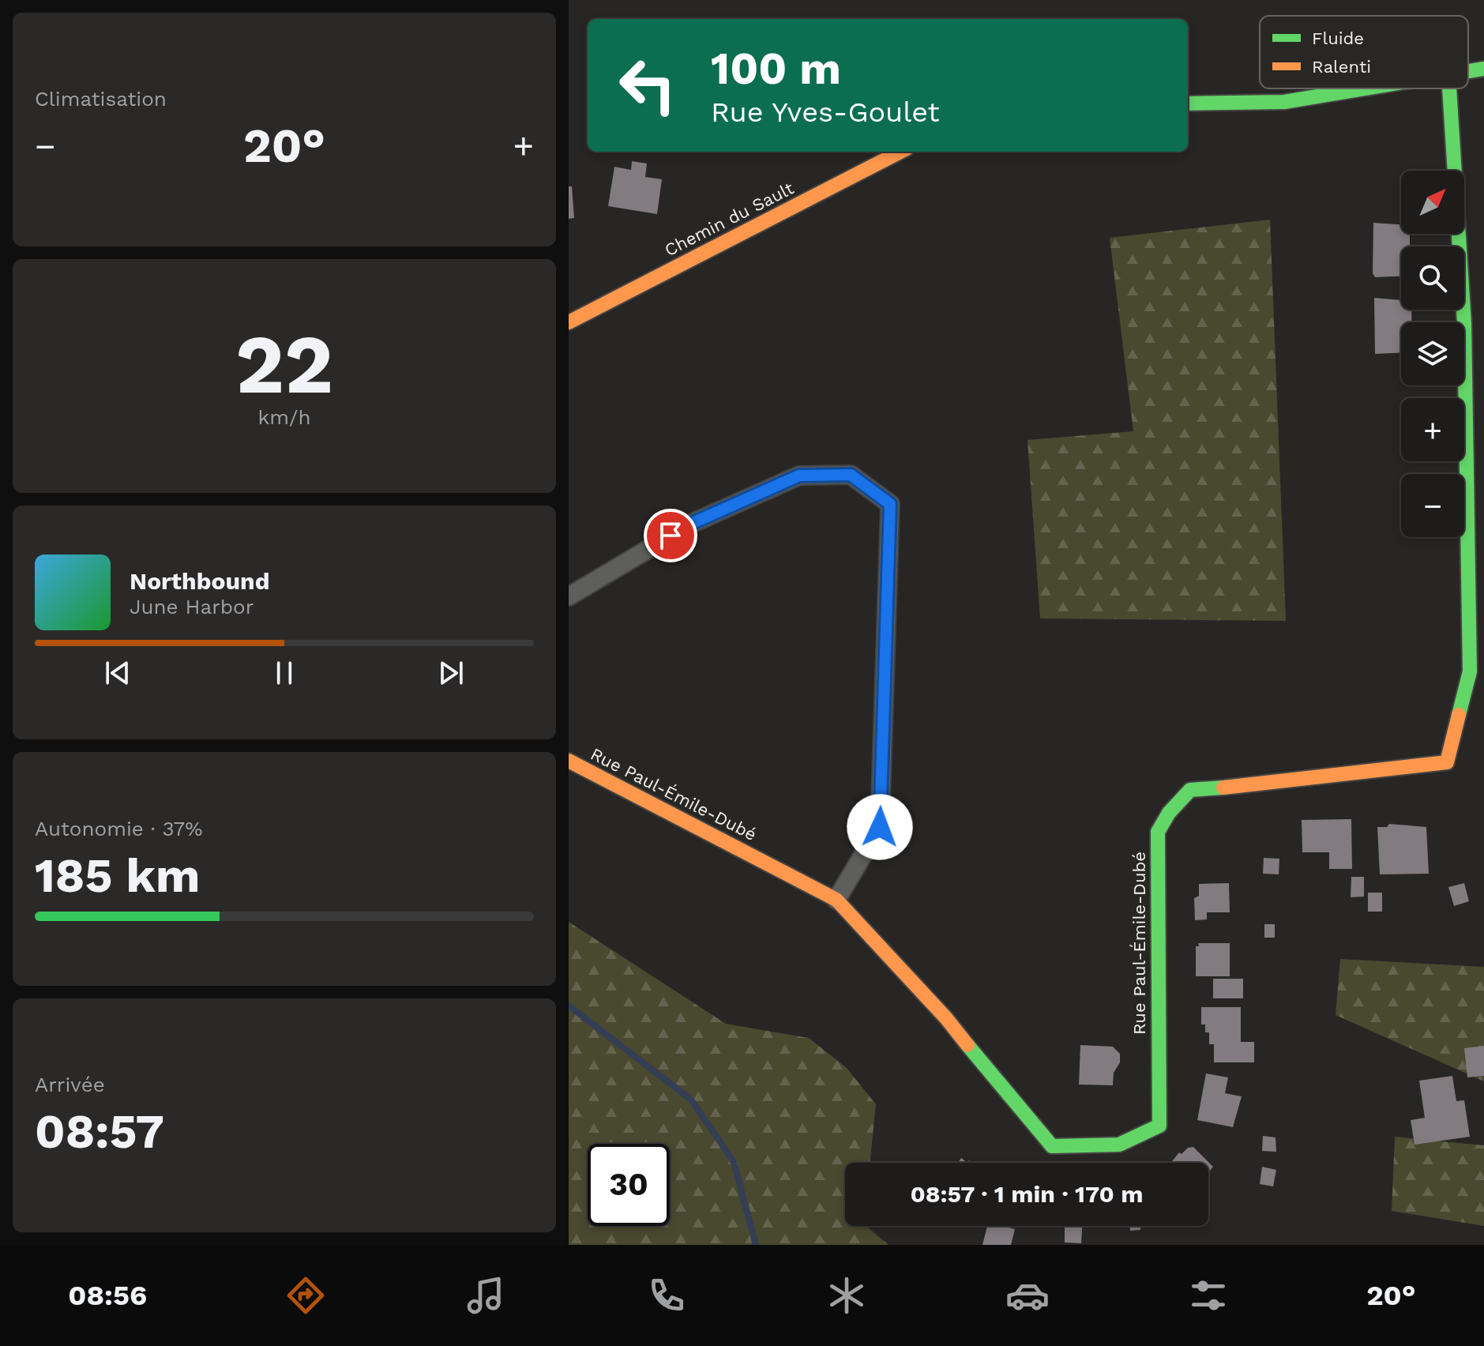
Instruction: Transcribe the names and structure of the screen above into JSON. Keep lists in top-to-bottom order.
{
  "streets": {
    "street": ["Chemin du Sault", "Rue Paul-Émile-Dubé"]
  },
  "legend": ["Fluide", "Ralenti"],
  "north": "top right",
  "page": {
    "tile": [
      "Climatisation",
      ["22", "km/h"],
      ["Autonomie · 37%", "185 km"],
      ["Arrivée", "08:57"]
    ],
    "turn": ["100 m", "Rue Yves-Goulet"],
    "heat": ["−", "20°", "+"],
    "map_buttons": ["+", "−"],
    "song": ["Northbound", "June Harbor"],
    "limit": "30",
    "trip": "08:57 · 1 min · 170 m",
    "tabs": ["08:56", "20°"]
  }
}
